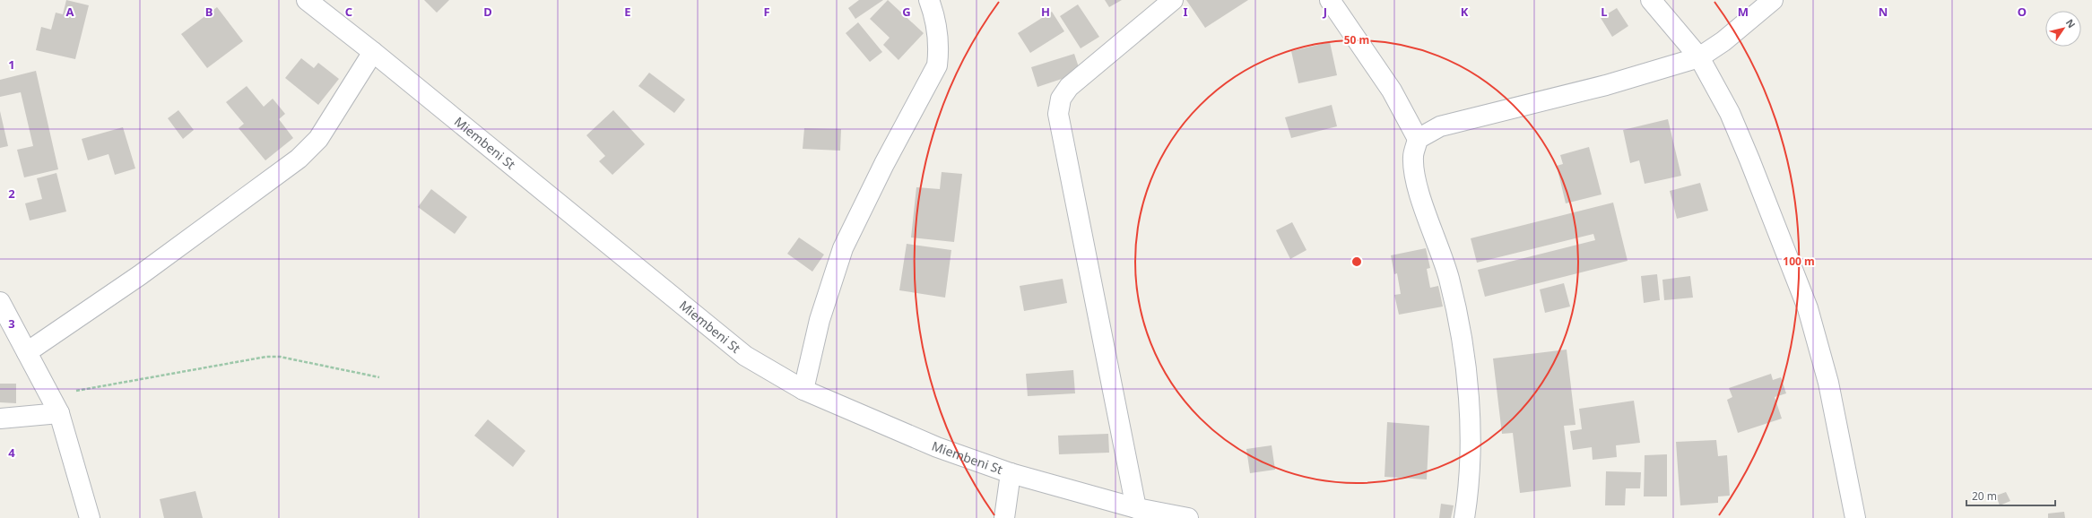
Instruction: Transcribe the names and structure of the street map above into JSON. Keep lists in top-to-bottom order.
{
  "streets": {
    "street": ["Miembeni St"]
  },
  "scale_bar": "20 m",
  "north": "top right",
  "grid": {
    "columns": [
      "A",
      "B",
      "C",
      "D",
      "E",
      "F",
      "G",
      "H",
      "I",
      "J",
      "K",
      "L",
      "M",
      "N",
      "O"
    ],
    "rows": [
      "1",
      "2",
      "3",
      "4"
    ]
  },
  "rings": ["50 m", "100 m"]
}
